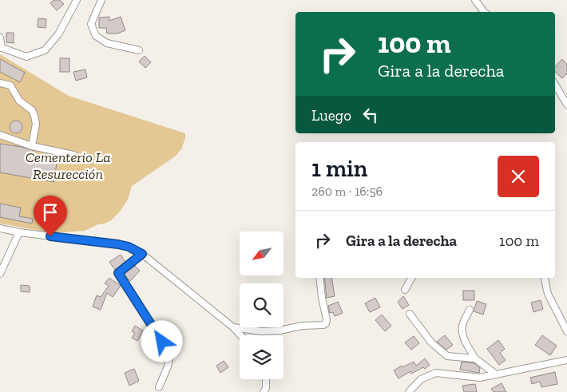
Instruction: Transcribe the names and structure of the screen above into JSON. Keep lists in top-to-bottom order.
{
  "parks": ["Cementerio La Resurección"],
  "north": "bottom left",
  "page": {
    "turn": ["100 m", "Gira a la derecha"],
    "then": "Luego",
    "heading": ["1 min", "260 m · 16:56"],
    "list": [
      {
        "name": "Gira a la derecha",
        "value": "100 m"
      }
    ]
  }
}
